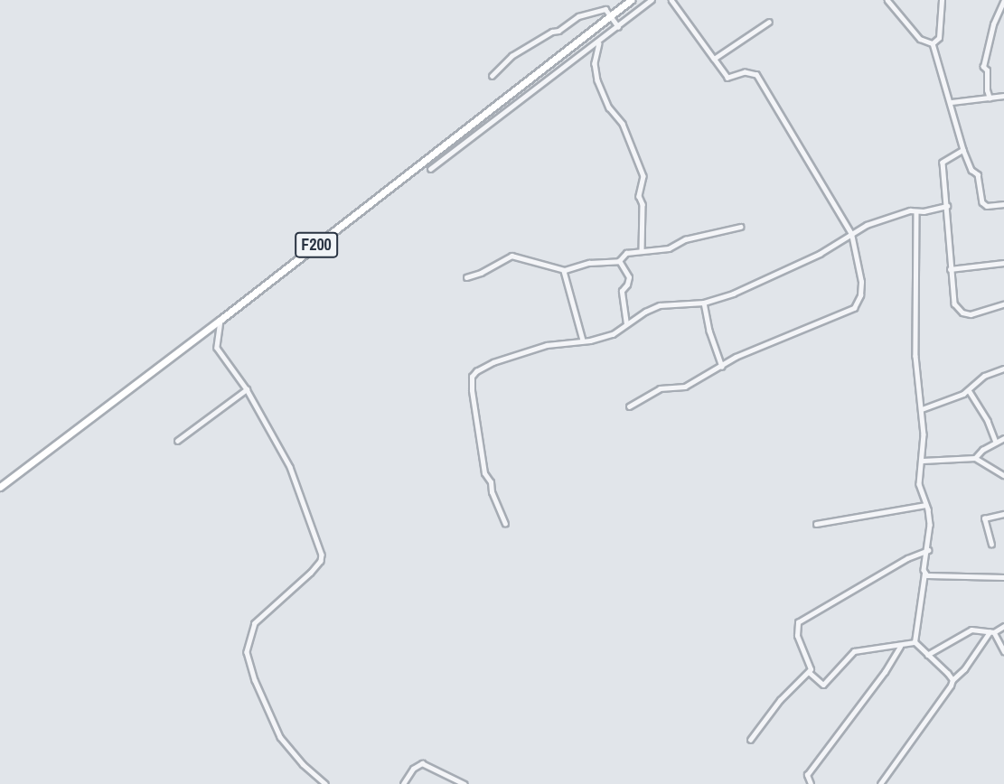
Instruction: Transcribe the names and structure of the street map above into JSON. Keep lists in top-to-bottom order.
{
  "streets": {
    "main road": ["F200"]
  }
}
